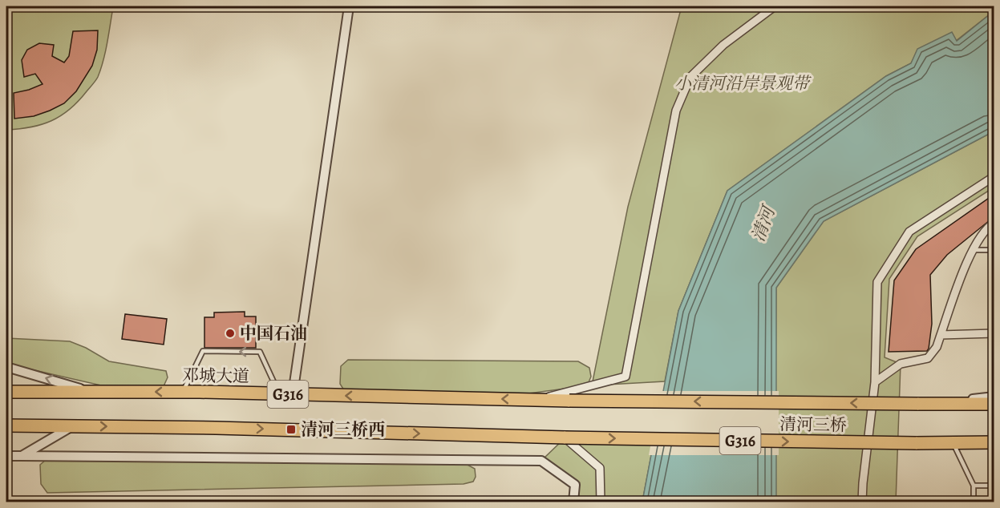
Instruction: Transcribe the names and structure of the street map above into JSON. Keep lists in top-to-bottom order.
{
  "streets": {
    "highway": ["邓城大道", "G316", "清河三桥"]
  },
  "crossings": [
    ["邓城大道", "清河三桥"],
    ["G316", "清河三桥"]
  ],
  "water": ["清河"],
  "parks": ["小清河沿岸景观带"],
  "places": {
    "other": ["中国石油"],
    "transit": ["清河三桥西"]
  }
}
